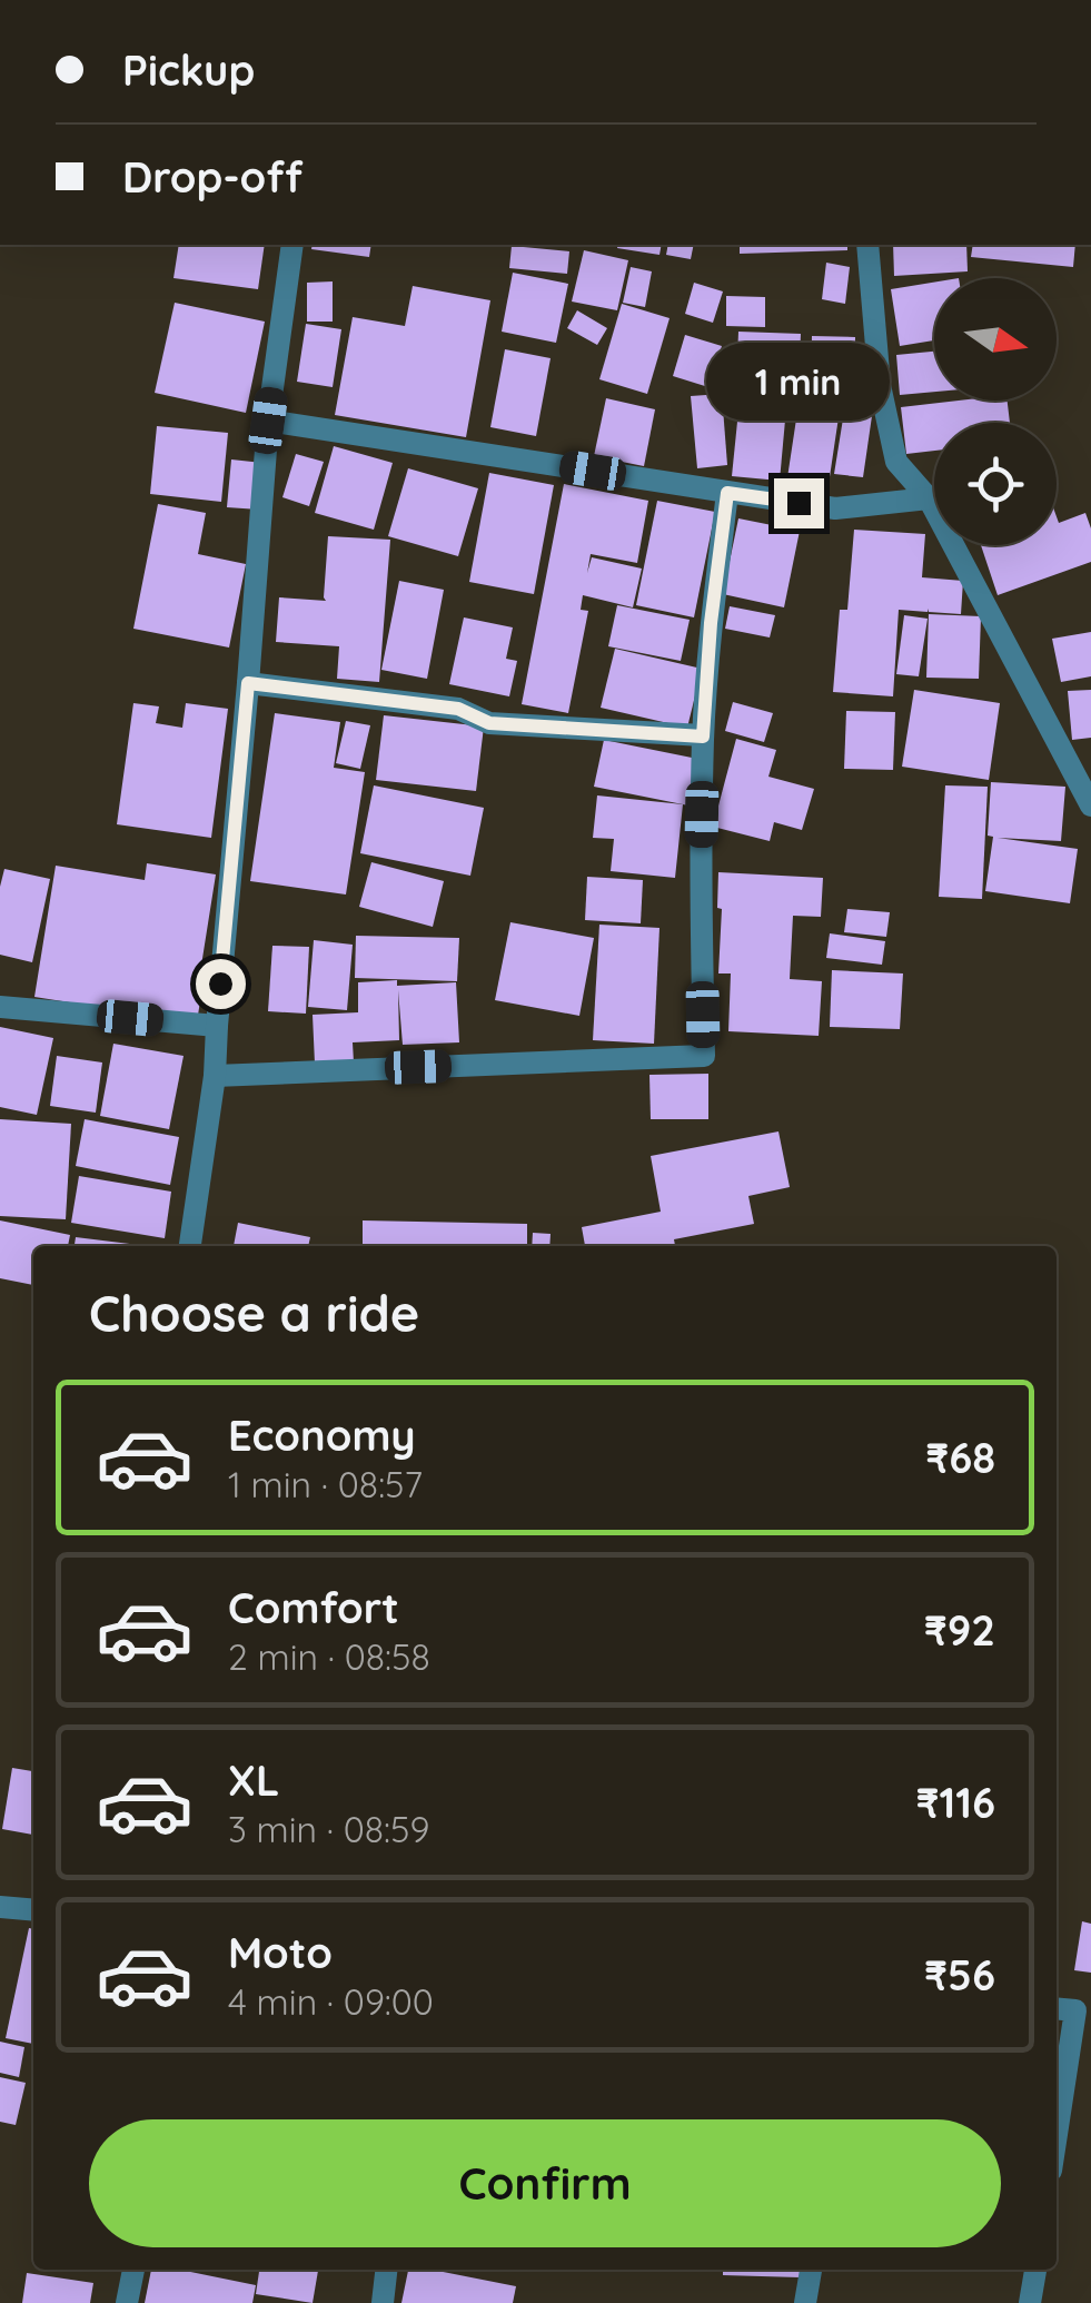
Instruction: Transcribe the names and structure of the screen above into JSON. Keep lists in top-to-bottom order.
{
  "north": "right",
  "page": {
    "banner": ["Pickup", "Drop-off"],
    "bubble": "1 min",
    "heading": "Choose a ride",
    "list": [
      {
        "name": "Economy",
        "note": "1 min · 08:57",
        "value": "₹68"
      },
      {
        "name": "Comfort",
        "note": "2 min · 08:58",
        "value": "₹92"
      },
      {
        "name": "XL",
        "note": "3 min · 08:59",
        "value": "₹116"
      },
      {
        "name": "Moto",
        "note": "4 min · 09:00",
        "value": "₹56"
      }
    ],
    "buttons": "Confirm"
  }
}
